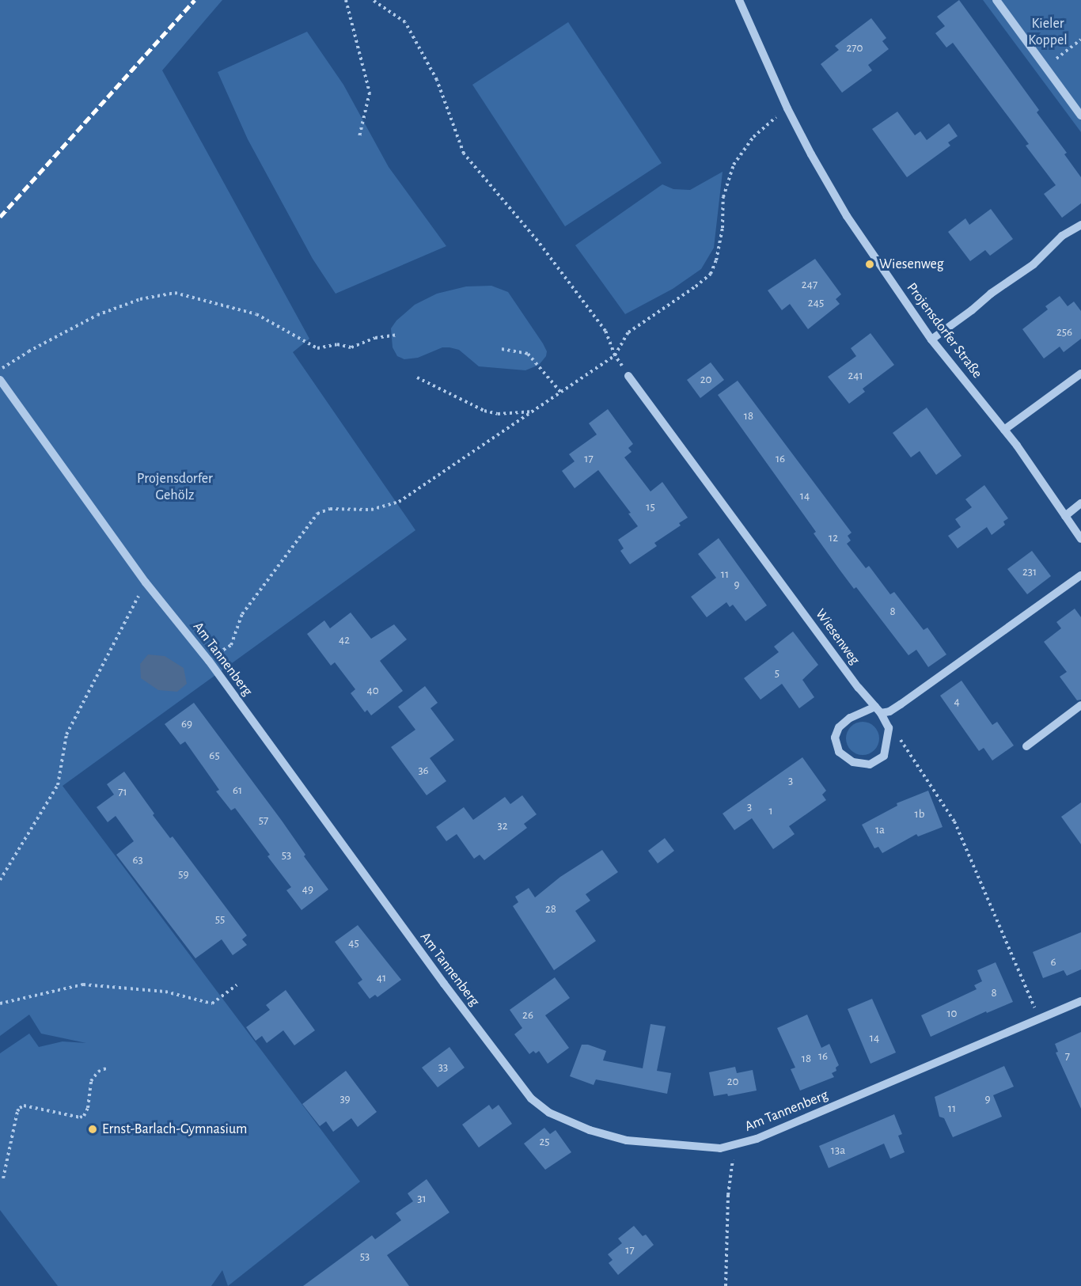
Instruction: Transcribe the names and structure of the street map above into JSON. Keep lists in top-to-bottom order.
{
  "streets": {
    "street": ["Projensdorfer Straße", "Wiesenweg", "Am Tannenberg"]
  },
  "parks": ["Kieler Koppel", "Projensdorfer Gehölz"],
  "places": ["Wiesenweg", "Ernst-Barlach-Gymnasium"],
  "house_numbers": [
    "270",
    "247",
    "245",
    "256",
    "241",
    "20",
    "18",
    "17",
    "16",
    "14",
    "15",
    "12",
    "231",
    "11",
    "9",
    "8",
    "42",
    "5",
    "40",
    "4",
    "69",
    "65",
    "36",
    "3",
    "61",
    "71",
    "3",
    "1",
    "1b",
    "57",
    "32",
    "1a",
    "53",
    "63",
    "59",
    "49",
    "28",
    "55",
    "45",
    "6",
    "41",
    "8",
    "10",
    "26",
    "14",
    "16",
    "7",
    "18",
    "33",
    "20",
    "39",
    "9",
    "11",
    "25",
    "13a",
    "31",
    "17",
    "53"
  ]
}
